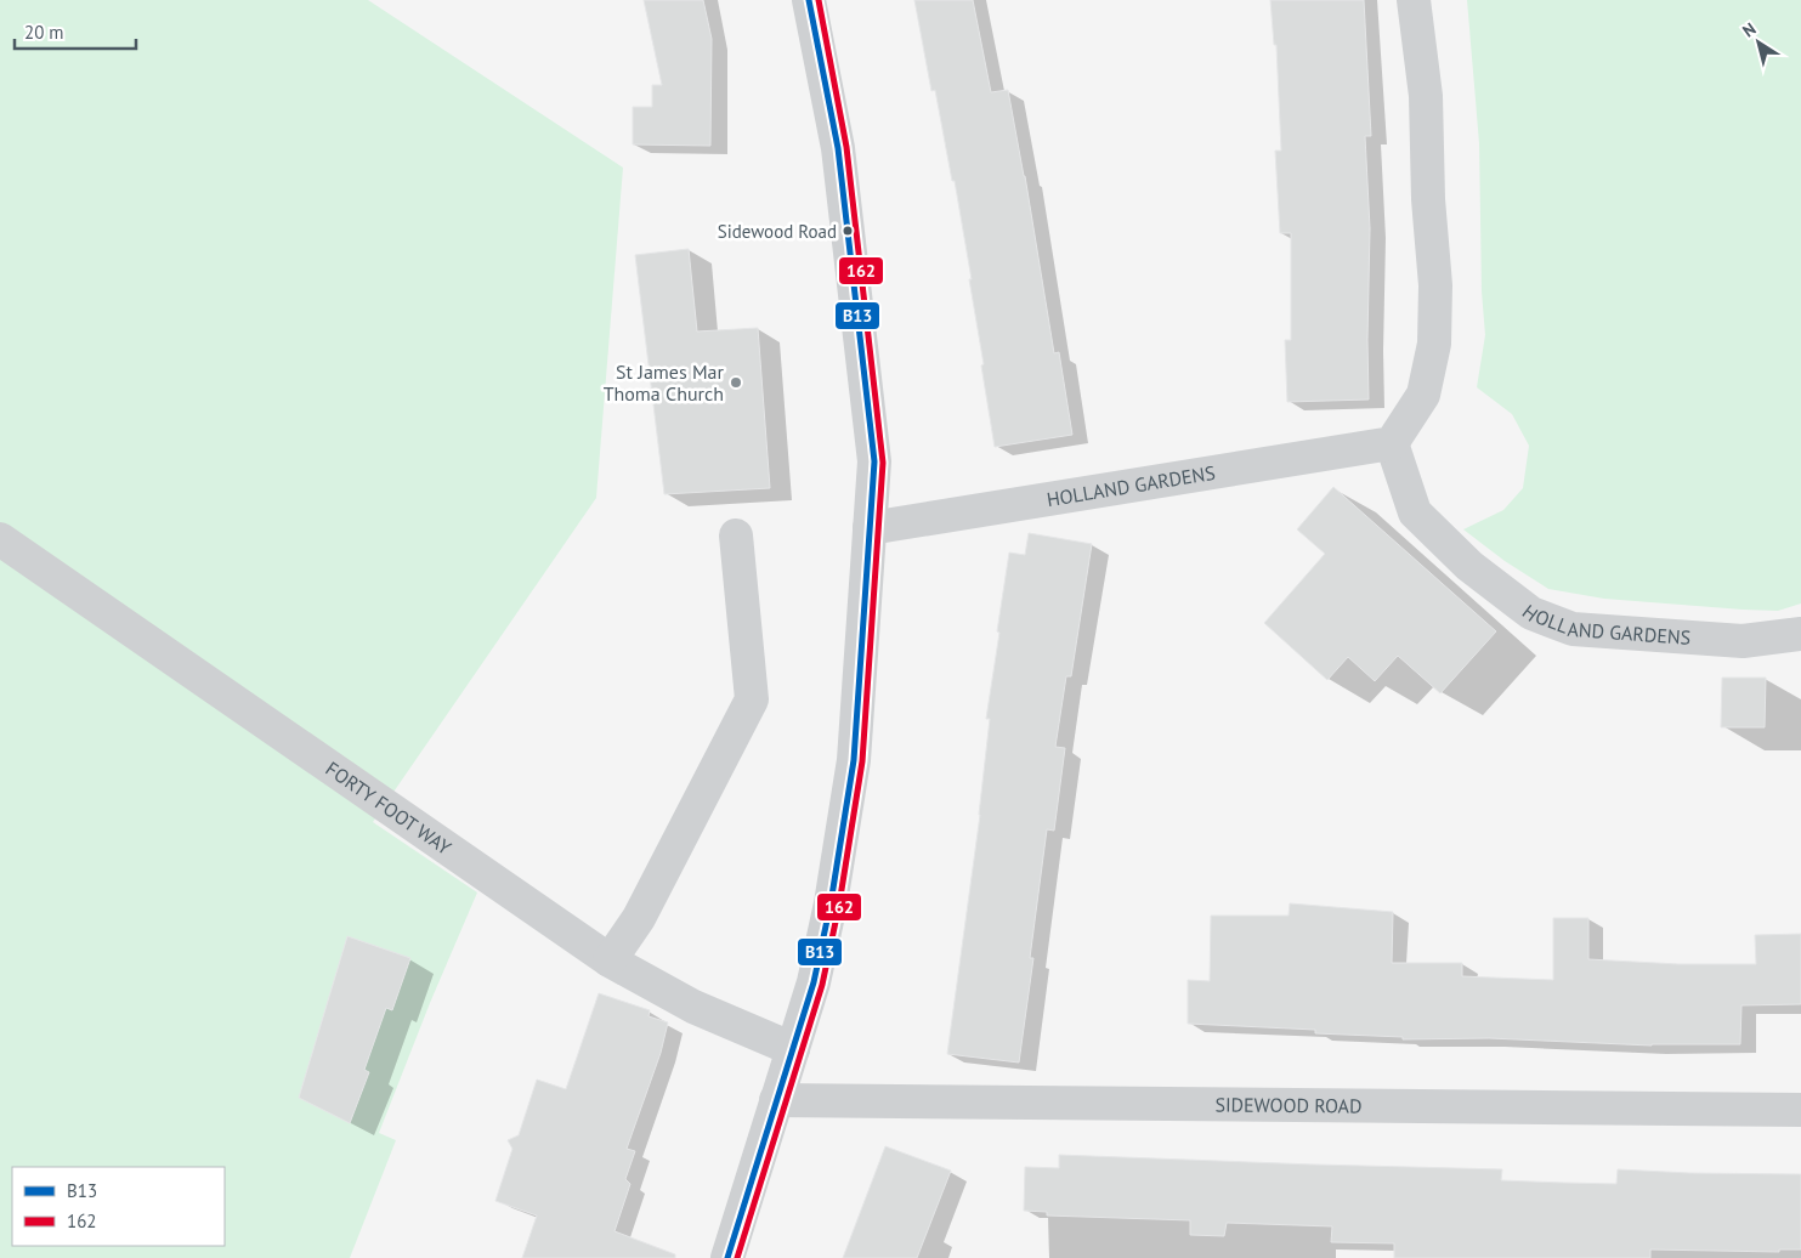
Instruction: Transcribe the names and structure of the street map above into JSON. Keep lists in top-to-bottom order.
{
  "streets": {
    "street": ["HOLLAND GARDENS", "FORTY FOOT WAY", "SIDEWOOD ROAD"]
  },
  "places": ["Sidewood Road", "St James Mar Thoma Church"],
  "lines": ["transit line B13", "transit line 162"],
  "legend": ["B13", "162"],
  "scale_bar": "20 m",
  "north": "top left"
}
